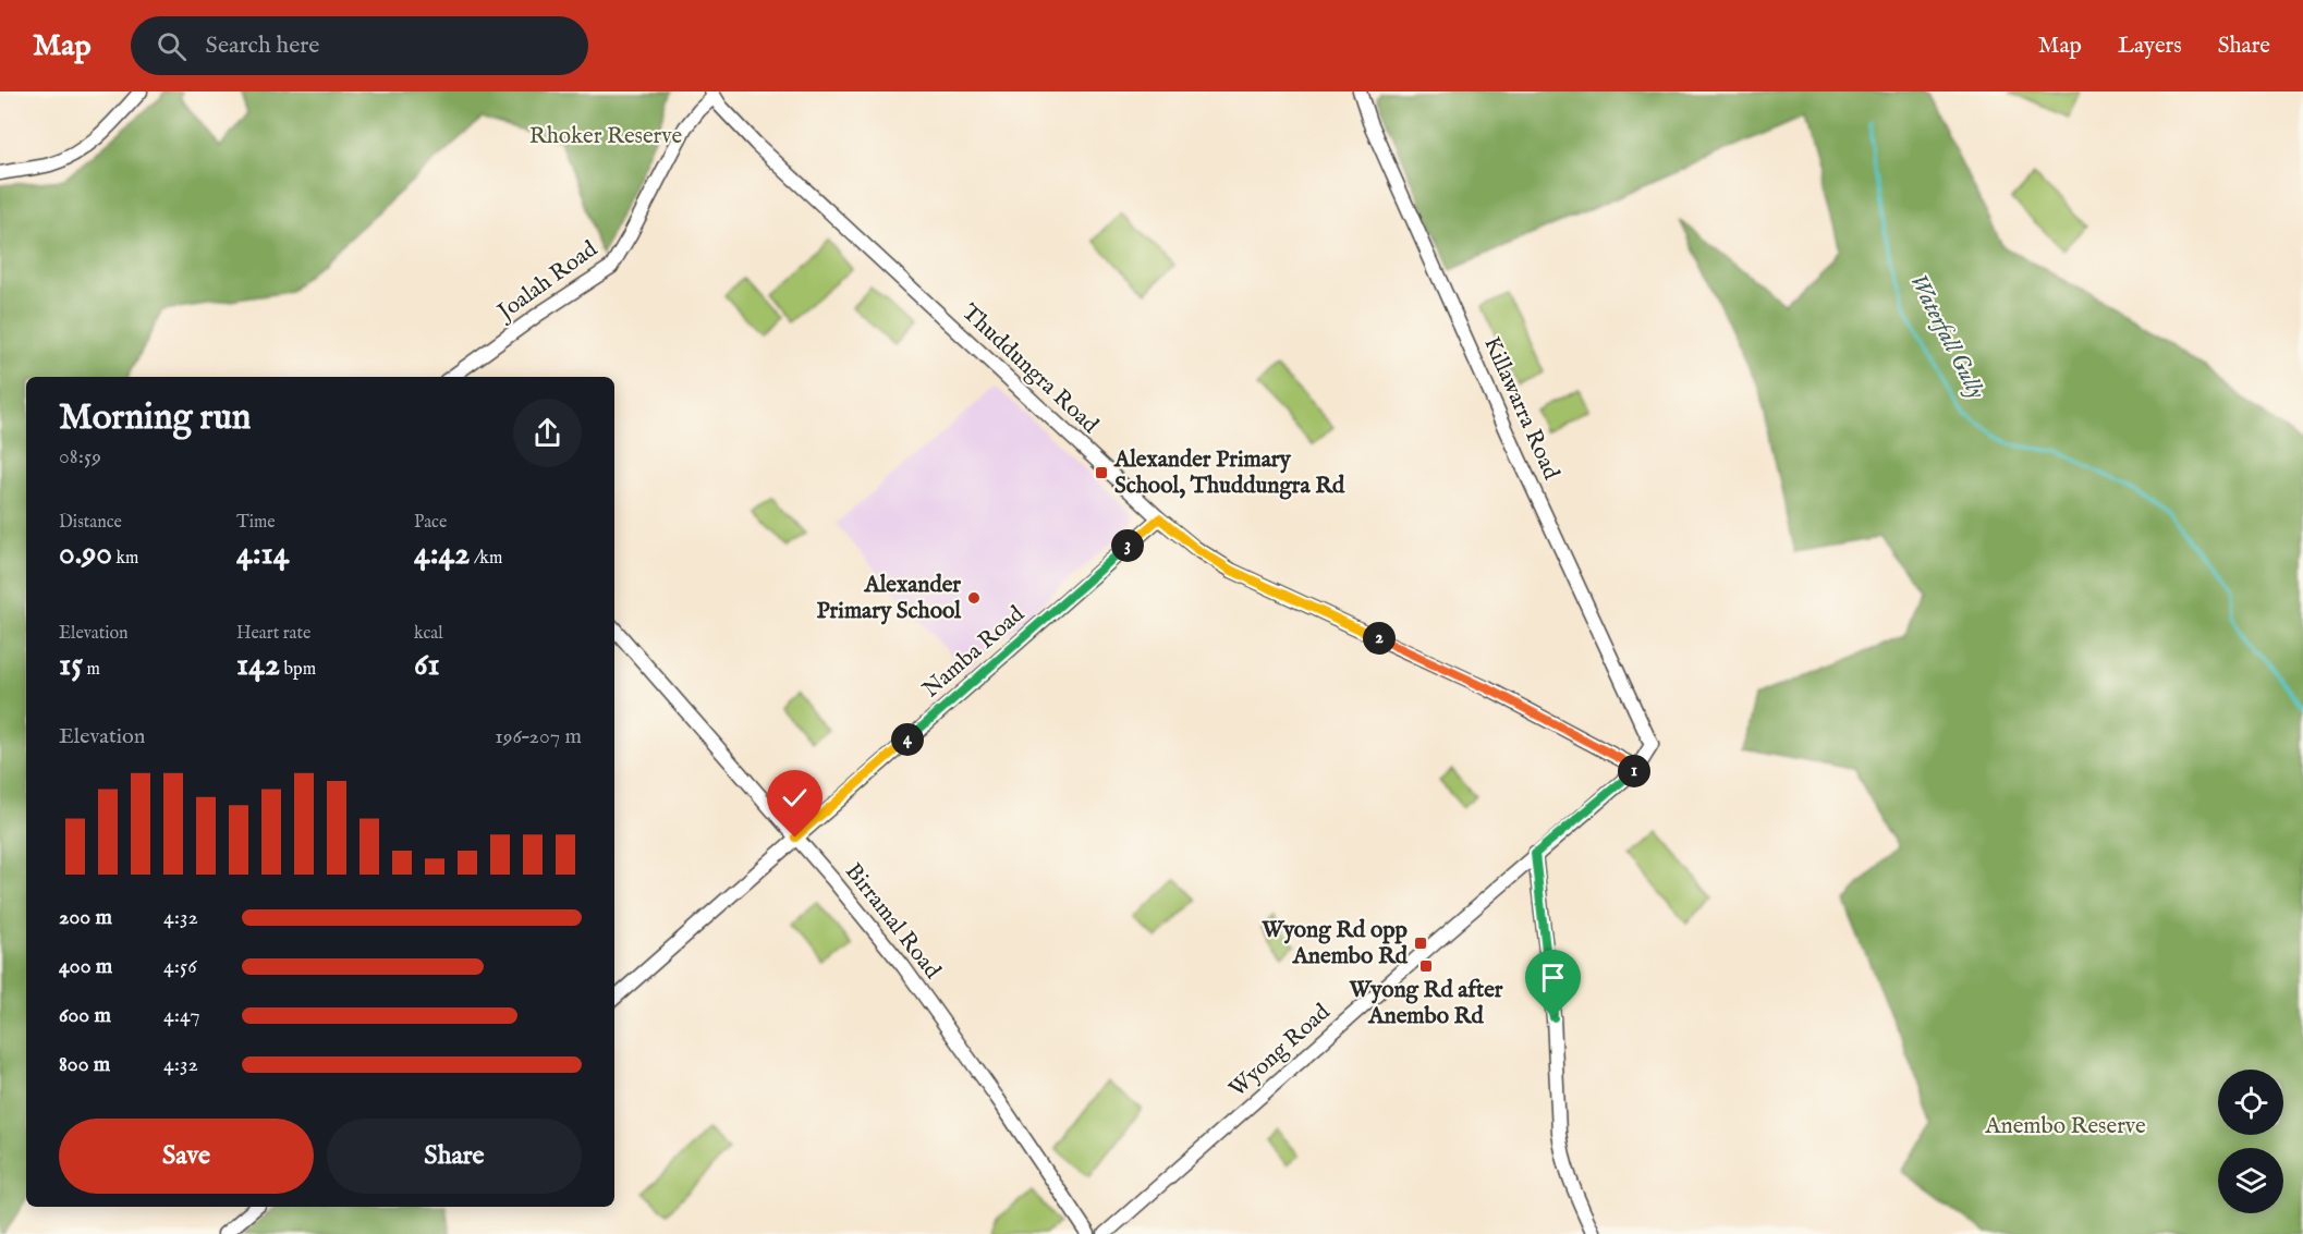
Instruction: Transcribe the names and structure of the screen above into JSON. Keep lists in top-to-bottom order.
{
  "streets": {
    "street": [
      "Joalah Road",
      "Thuddungra Road",
      "Killawarra Road",
      "Namba Road",
      "Birramal Road",
      "Wyong Road"
    ]
  },
  "crossings": [
    ["Joalah Road", "Thuddungra Road"],
    ["Thuddungra Road", "Namba Road"],
    ["Thuddungra Road", "Wyong Road"],
    ["Killawarra Road", "Wyong Road"],
    ["Namba Road", "Birramal Road"]
  ],
  "water": ["Waterfall Gully"],
  "parks": ["Rhoker Reserve", "Anembo Reserve"],
  "places": {
    "transit": ["Alexander Primary School, Thuddungra Rd", "Wyong Rd opp Anembo Rd", "Wyong Rd after Anembo Rd"],
    "other": ["Alexander Primary School"]
  },
  "page": {
    "header": "Map",
    "search": "Search here",
    "nav": ["Map", "Layers", "Share"],
    "heading": ["Morning run", "08:59"],
    "stats": [
      ["Distance", "0.90 km"],
      ["Time", "4:14"],
      ["Pace", "4:42 /km"],
      ["Elevation", "15 m"],
      ["Heart rate", "142 bpm"],
      ["kcal", "61"]
    ],
    "pins": [
      "3",
      "2",
      "4",
      "1"
    ],
    "chart": ["Elevation", "196–207 m"],
    "list": [
      {
        "name": "200 m",
        "note": "4:32"
      },
      {
        "name": "400 m",
        "note": "4:56"
      },
      {
        "name": "600 m",
        "note": "4:47"
      },
      {
        "name": "800 m",
        "note": "4:32"
      }
    ],
    "buttons": ["Save", "Share"]
  }
}
